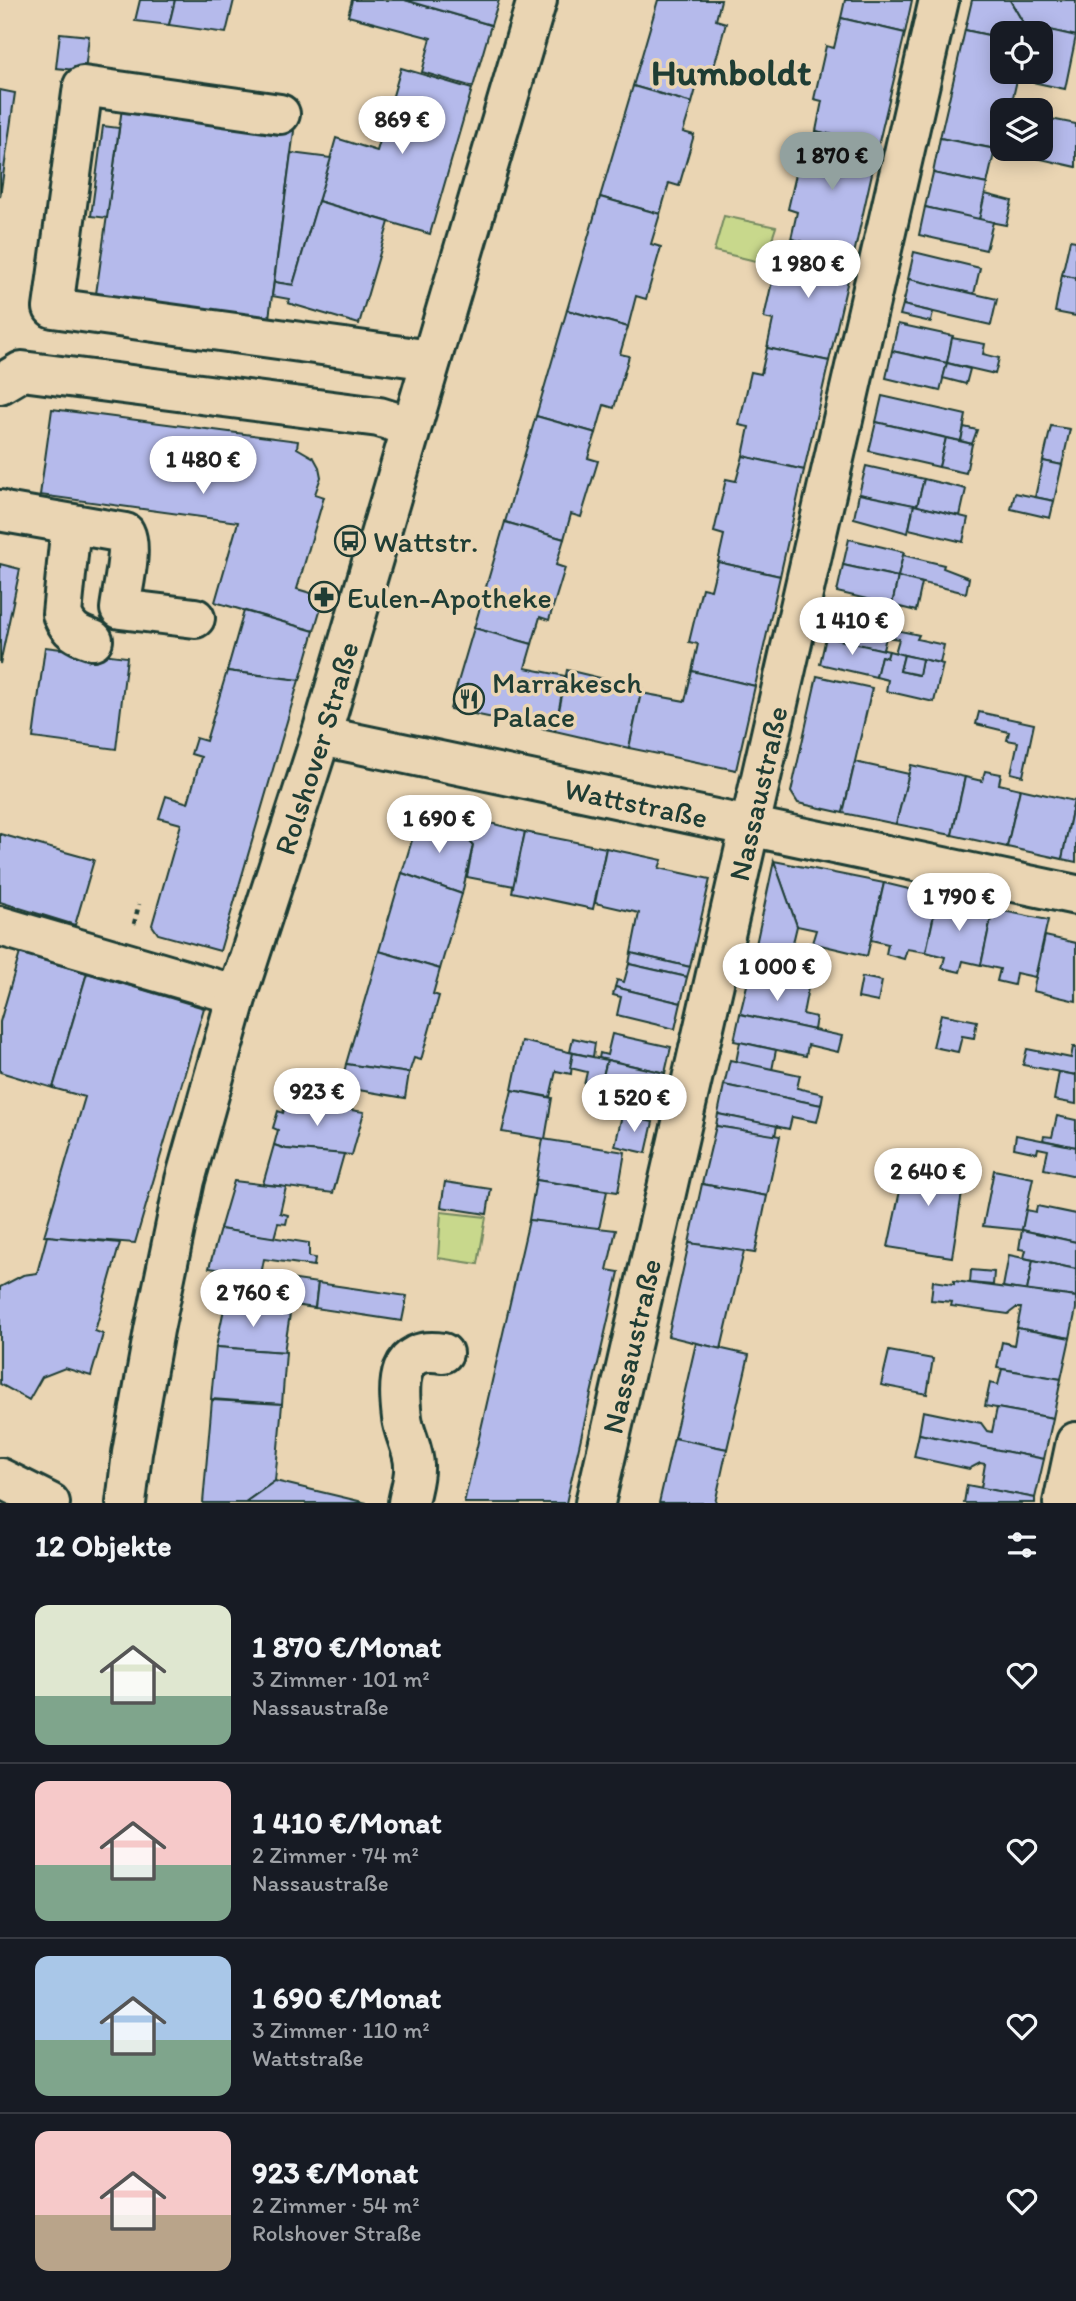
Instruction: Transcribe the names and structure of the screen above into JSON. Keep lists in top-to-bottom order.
{
  "streets": {
    "street": ["Rolshover Straße", "Nassaustraße", "Wattstraße"]
  },
  "crossings": [
    ["Rolshover Straße", "Wattstraße"],
    ["Nassaustraße", "Wattstraße"]
  ],
  "districts": ["Humboldt"],
  "places": {
    "bus stop": ["Wattstr."],
    "pharmacy": ["Eulen-Apotheke"],
    "restaurant": ["Marrakesch Palace"]
  },
  "page": {
    "price": [
      "869 €",
      "1 870 €",
      "1 980 €",
      "1 480 €",
      "1 410 €",
      "1 690 €",
      "1 790 €",
      "1 000 €",
      "923 €",
      "1 520 €",
      "2 640 €",
      "2 760 €"
    ],
    "heading": "12 Objekte",
    "list": [
      {
        "name": "1 870 €/Monat",
        "note": "3 Zimmer · 101 m² · Nassaustraße"
      },
      {
        "name": "1 410 €/Monat",
        "note": "2 Zimmer · 74 m² · Nassaustraße"
      },
      {
        "name": "1 690 €/Monat",
        "note": "3 Zimmer · 110 m² · Wattstraße"
      },
      {
        "name": "923 €/Monat",
        "note": "2 Zimmer · 54 m² · Rolshover Straße"
      }
    ]
  }
}
